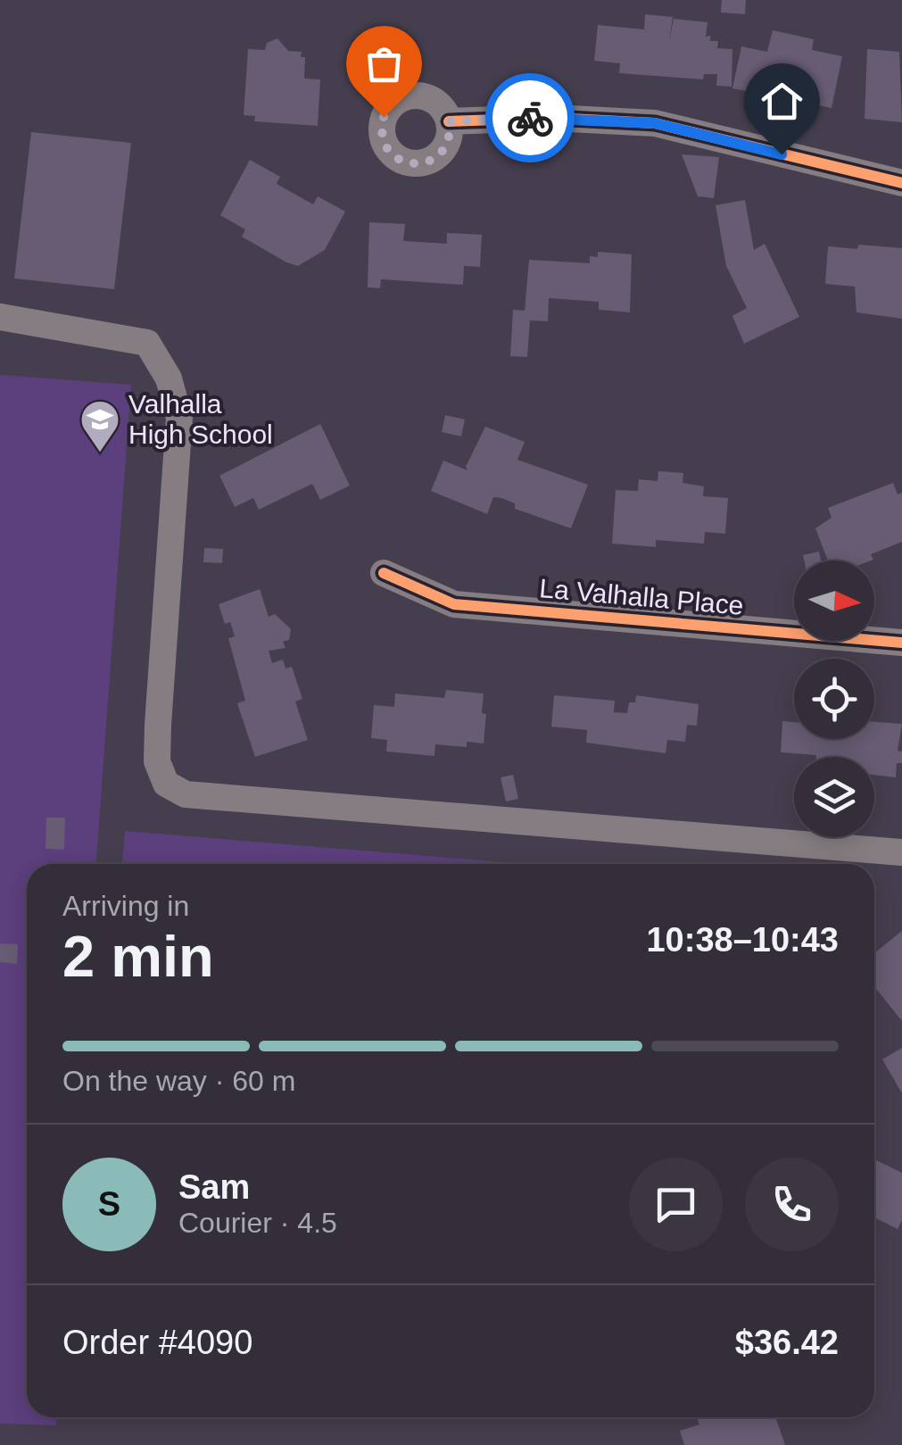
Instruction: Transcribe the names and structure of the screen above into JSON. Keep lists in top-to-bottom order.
{
  "streets": {
    "street": ["La Valhalla Place"]
  },
  "places": {
    "school or university": ["Valhalla High School"]
  },
  "north": "right",
  "page": {
    "heading": ["2 min", "Arriving in", "10:38–10:43"],
    "panel": [
      "Sam",
      "Courier · 4.5",
      "Order #4090",
      "$36.42"
    ],
    "bar": "On the way · 60 m",
    "round": "S"
  }
}
